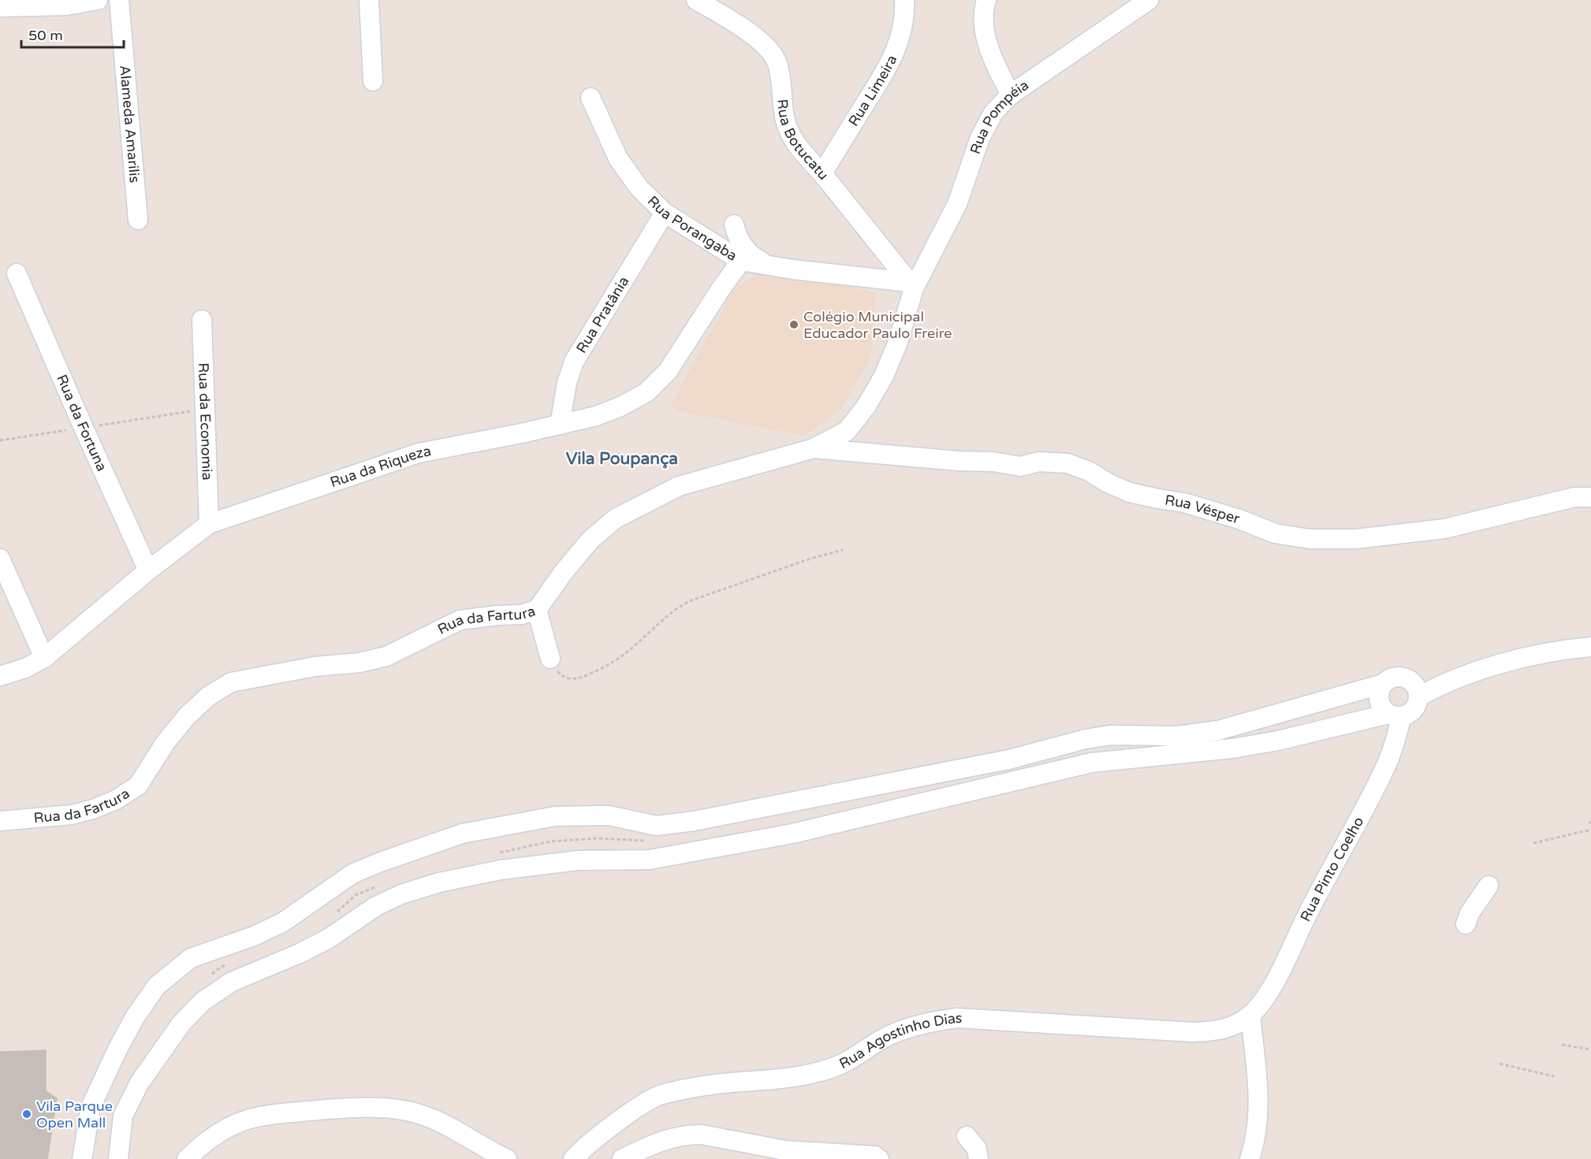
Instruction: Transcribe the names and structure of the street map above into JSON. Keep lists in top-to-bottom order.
{
  "streets": {
    "street": [
      "Rua Limeira",
      "Rua Pompéia",
      "Alameda Amarilis",
      "Rua Botucatu",
      "Rua Porangaba",
      "Rua Pratânia",
      "Rua da Economia",
      "Rua da Fortuna",
      "Rua da Riqueza",
      "Rua Vésper",
      "Rua da Fartura",
      "Rua Pinto Coelho",
      "Rua Agostinho Dias"
    ]
  },
  "crossings": [
    ["Rua Limeira", "Rua Botucatu"],
    ["Rua Pompéia", "Rua Botucatu"],
    ["Rua Pompéia", "Rua Porangaba"],
    ["Rua Pompéia", "Rua da Fartura"],
    ["Rua Botucatu", "Rua Porangaba"],
    ["Rua Botucatu", "Rua da Fartura"],
    ["Rua Porangaba", "Rua Pratânia"],
    ["Rua Porangaba", "Rua da Riqueza"],
    ["Rua Porangaba", "Rua da Fartura"],
    ["Rua Pratânia", "Rua da Riqueza"],
    ["Rua da Economia", "Rua da Riqueza"],
    ["Rua da Fortuna", "Rua da Riqueza"],
    ["Rua Vésper", "Rua da Fartura"],
    ["Rua Pinto Coelho", "Rua Agostinho Dias"]
  ],
  "districts": ["Vila Poupança"],
  "places": ["Colégio Municipal Educador Paulo Freire", "Vila Parque Open Mall"],
  "scale_bar": "50 m"
}
